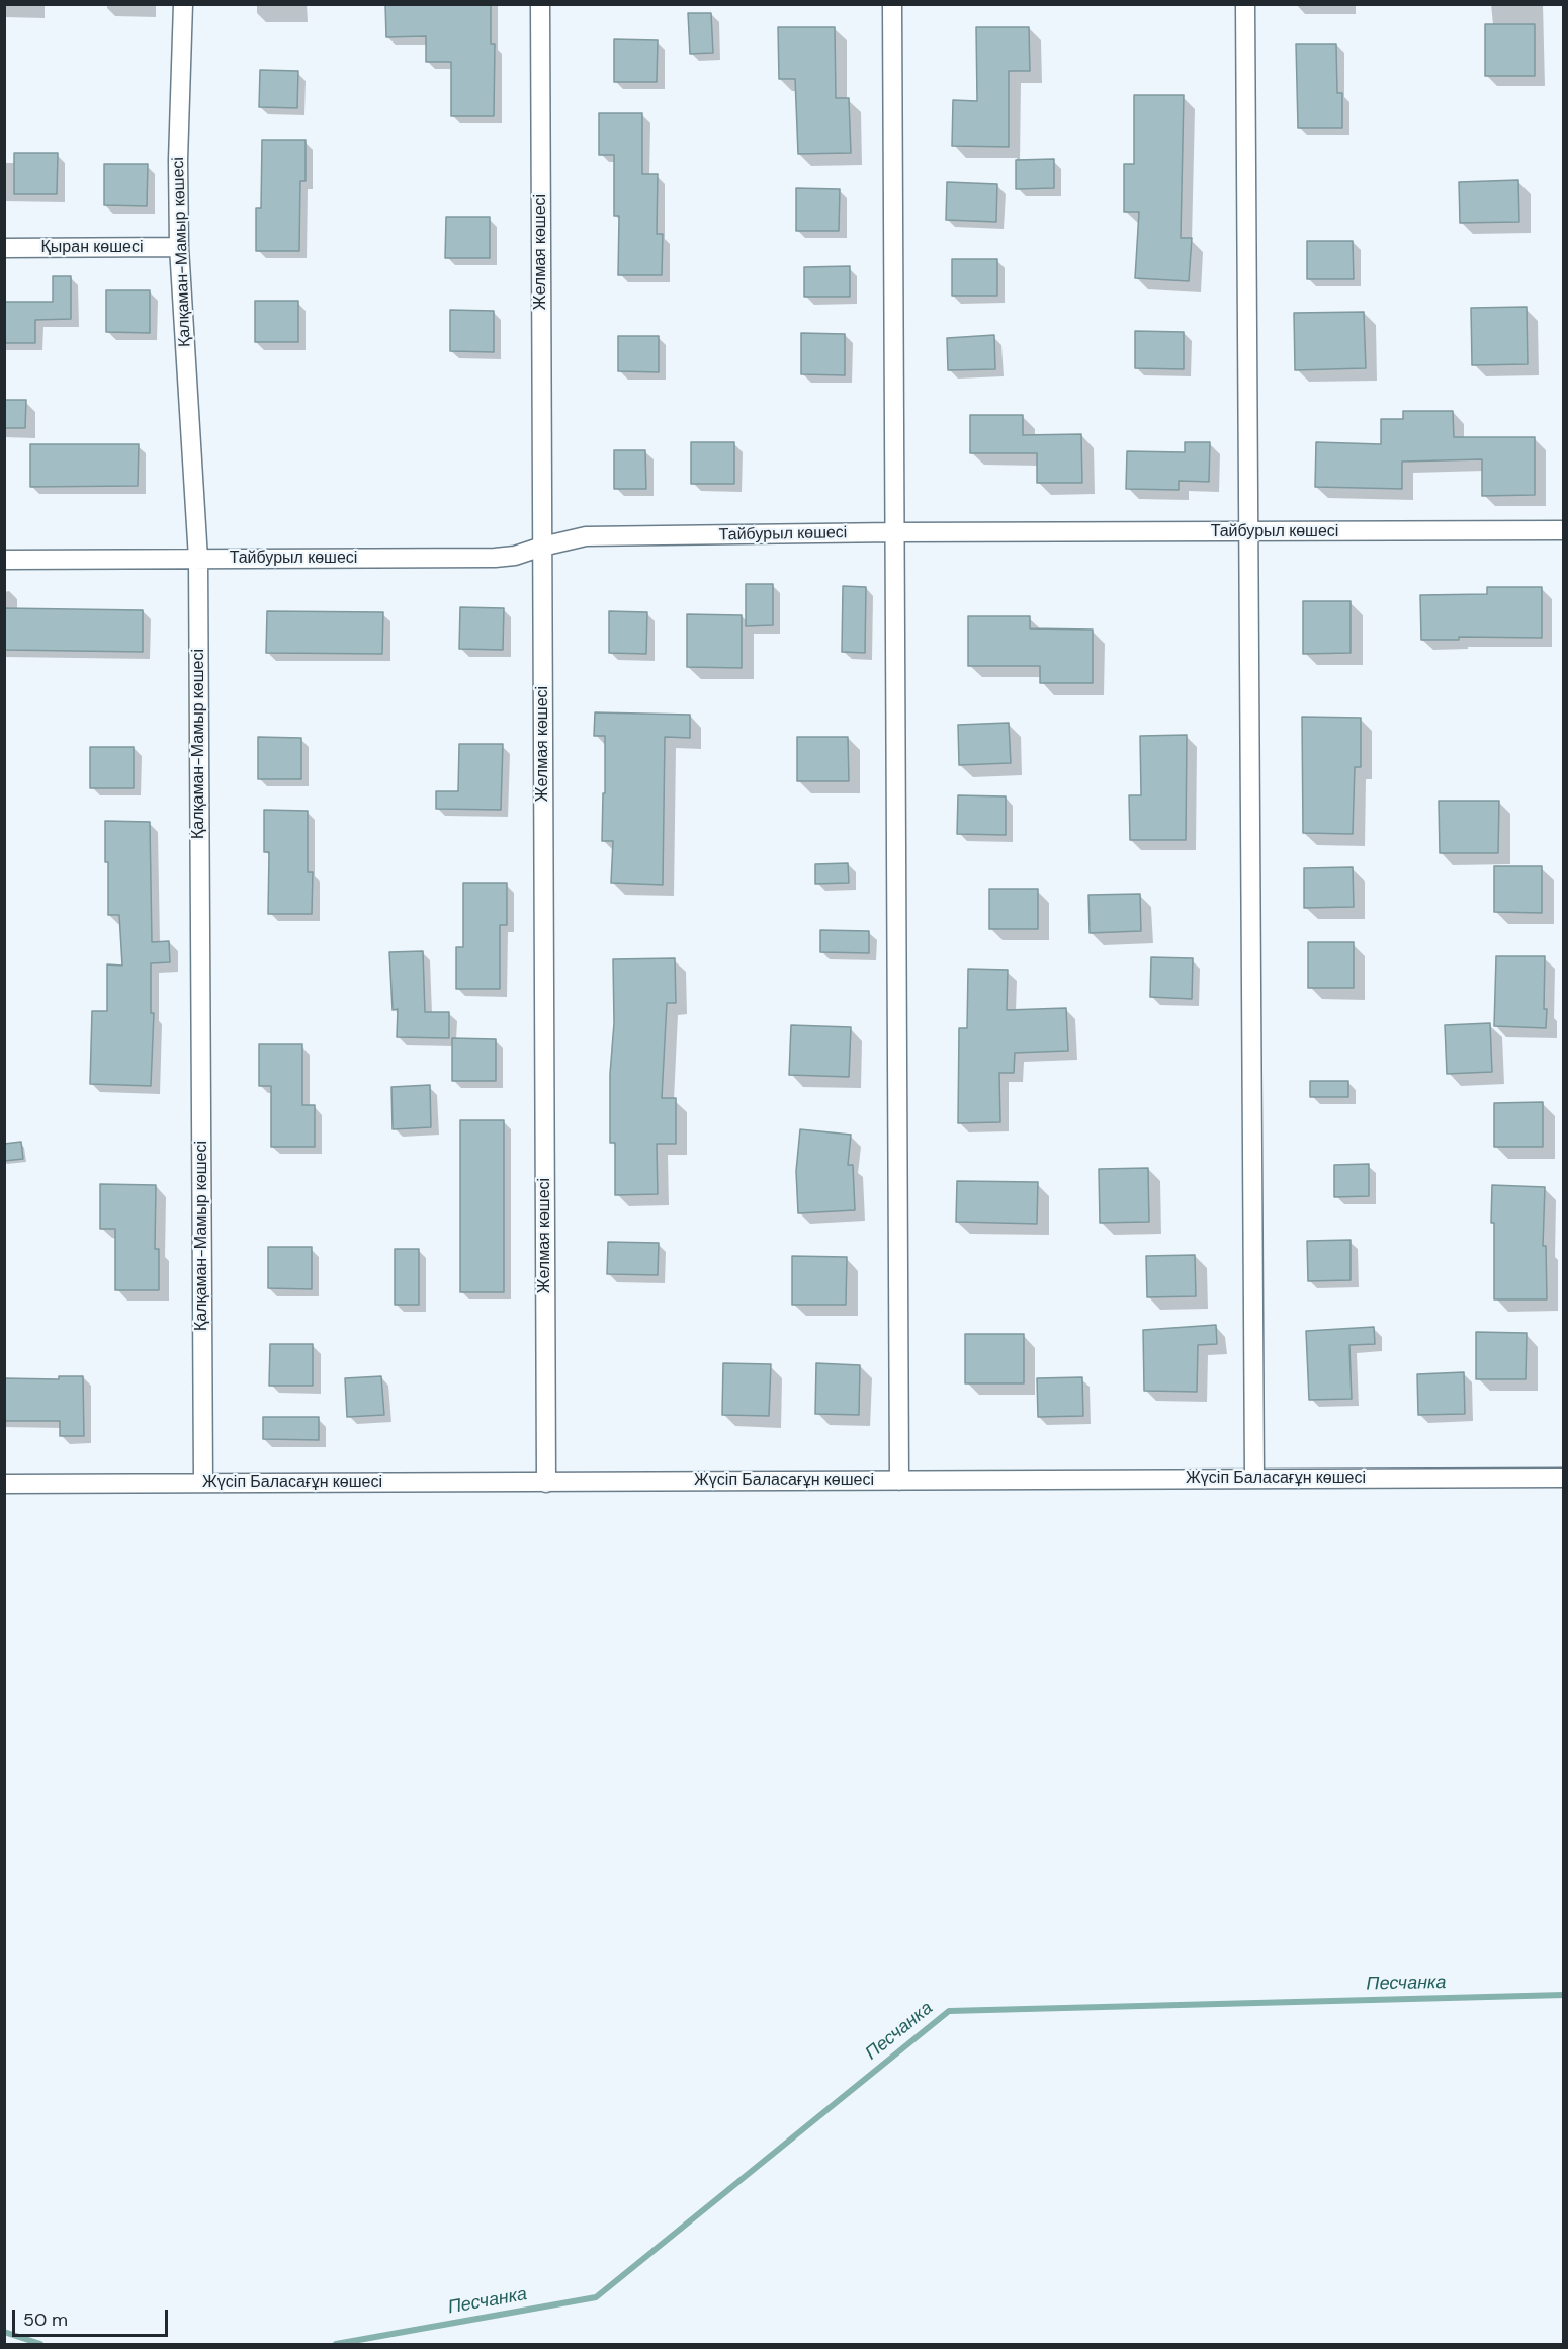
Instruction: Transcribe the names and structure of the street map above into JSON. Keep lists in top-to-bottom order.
{
  "streets": {
    "street": [
      "Қыран көшесі",
      "Қалқаман-Мамыр көшесі",
      "Желмая көшесі",
      "Тайбурыл көшесі",
      "Жүсіп Баласағұн көшесі"
    ]
  },
  "crossings": [
    ["Қыран көшесі", "Қалқаман-Мамыр көшесі"],
    ["Қалқаман-Мамыр көшесі", "Тайбурыл көшесі"],
    ["Қалқаман-Мамыр көшесі", "Жүсіп Баласағұн көшесі"],
    ["Желмая көшесі", "Тайбурыл көшесі"],
    ["Желмая көшесі", "Жүсіп Баласағұн көшесі"]
  ],
  "water": ["Песчанка"],
  "scale_bar": "50 m"
}
